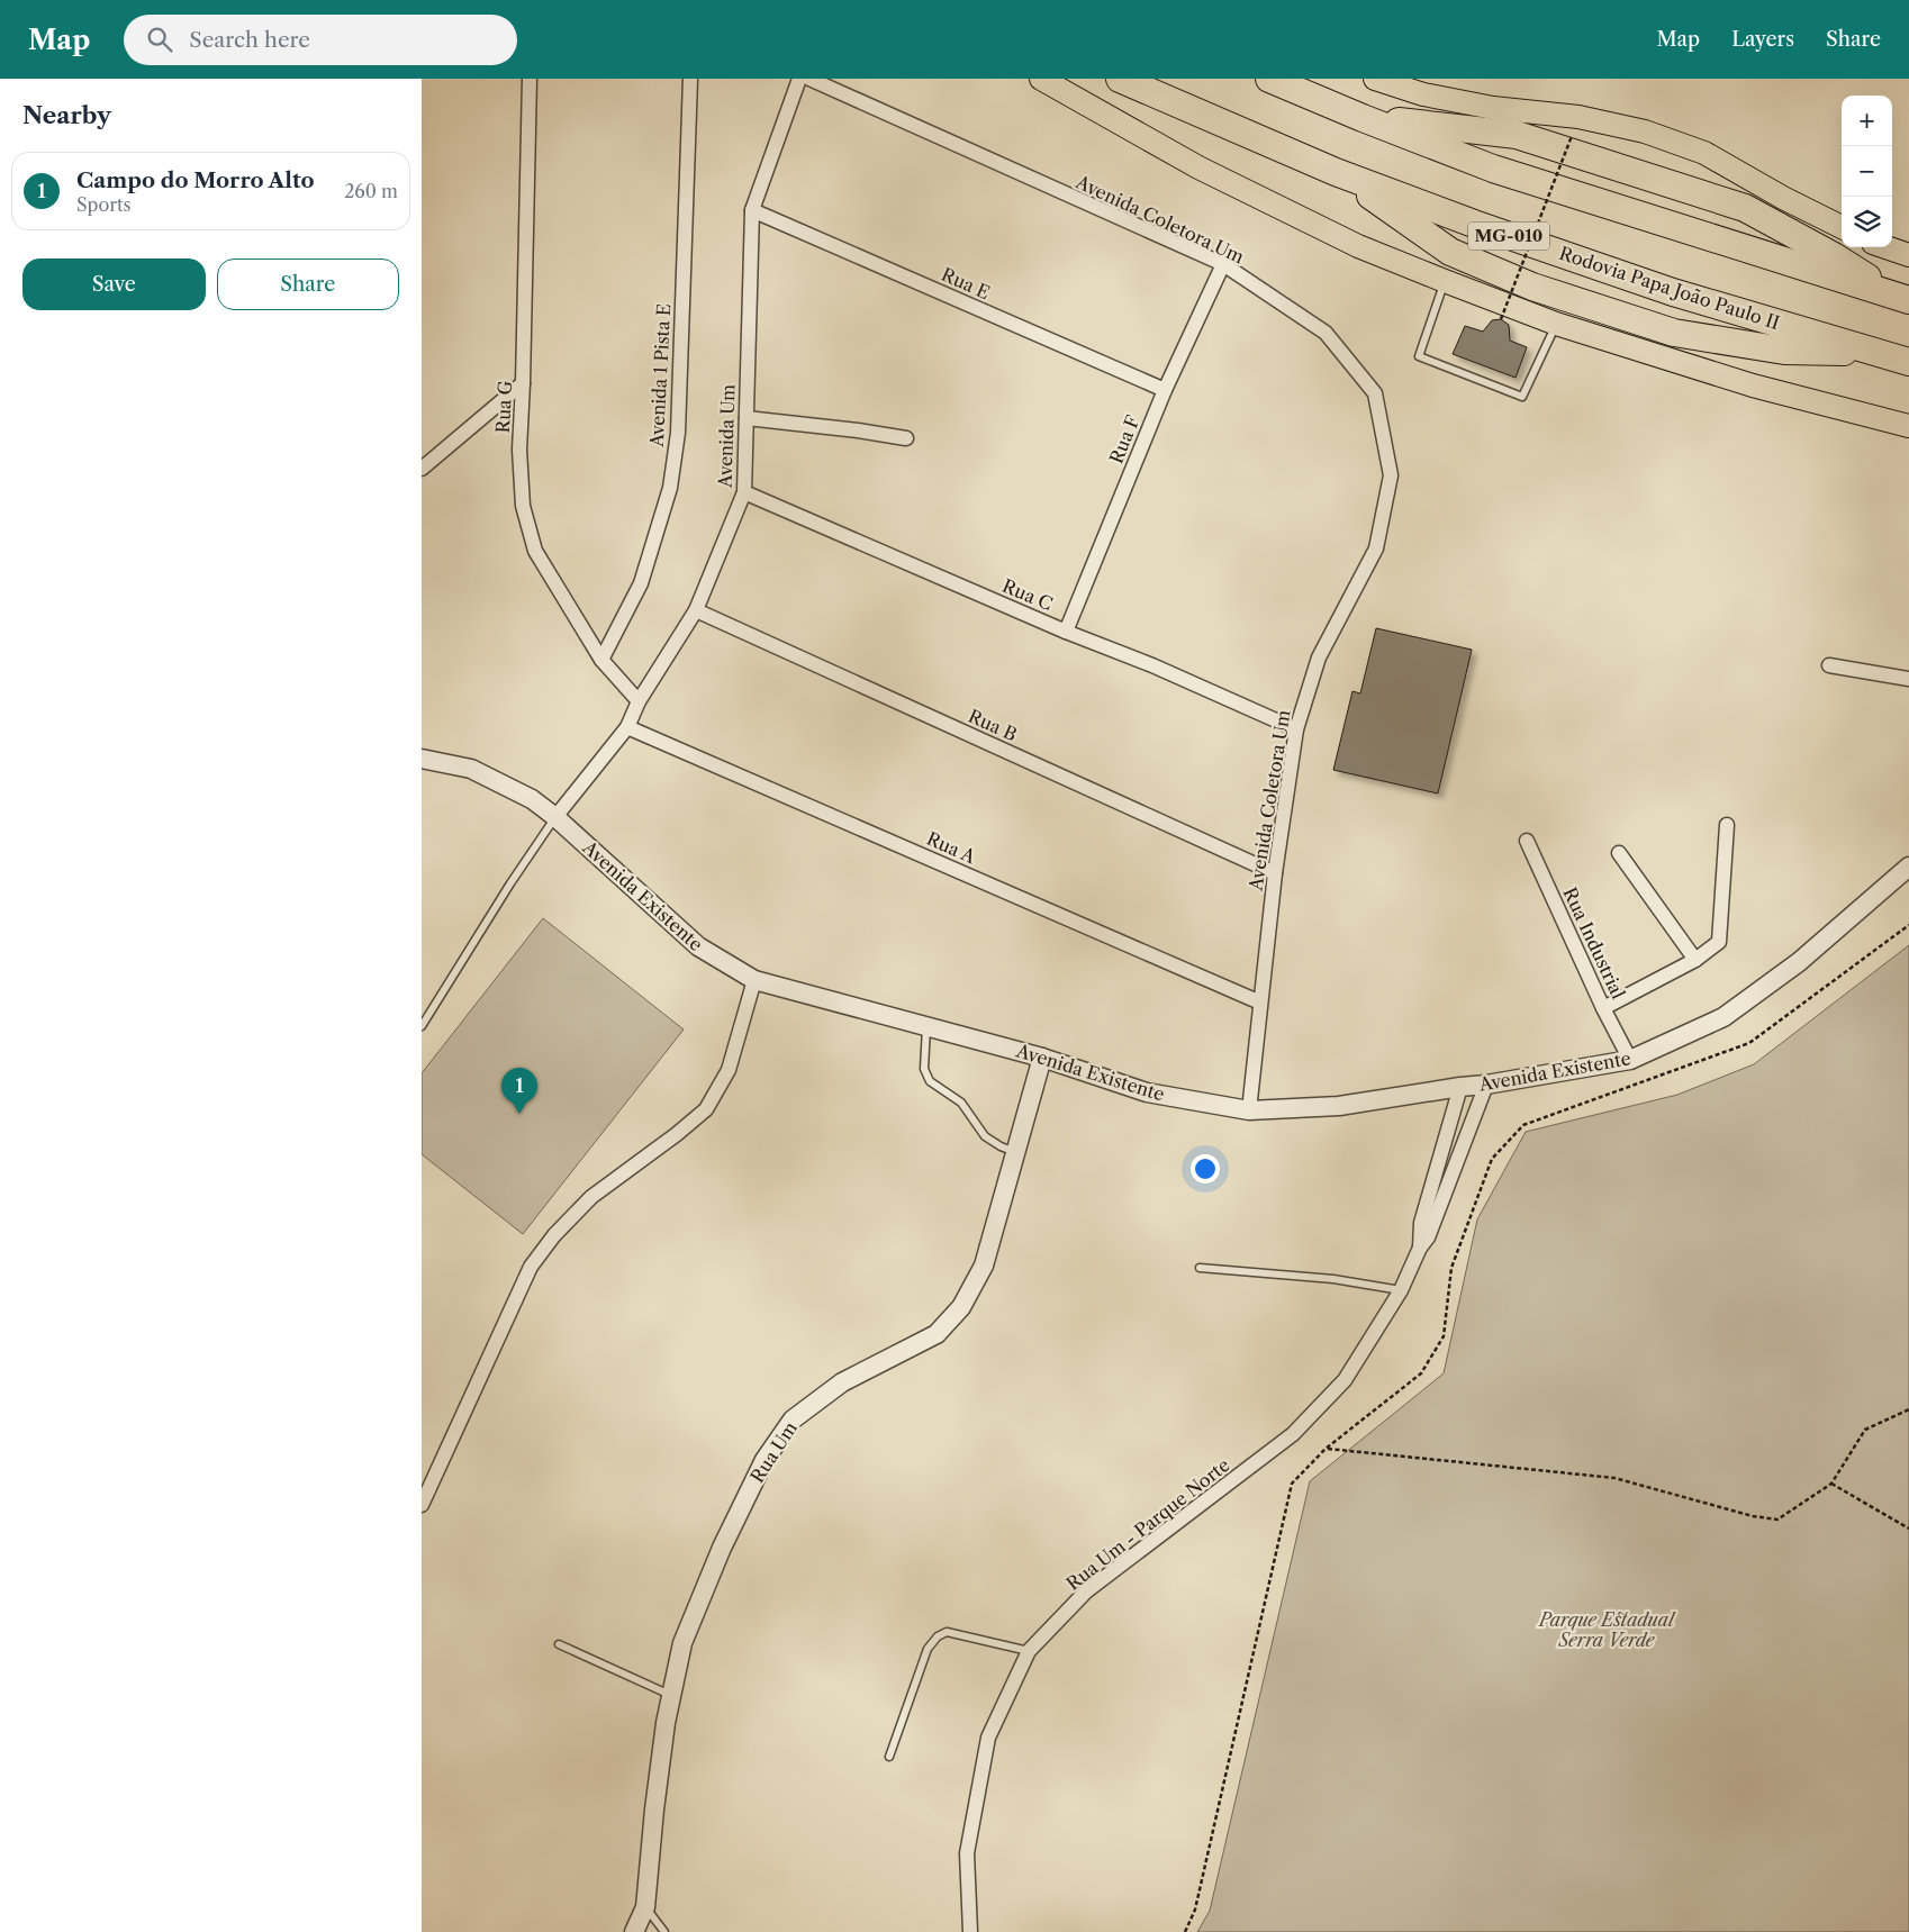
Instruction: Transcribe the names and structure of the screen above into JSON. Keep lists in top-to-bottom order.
{
  "streets": {
    "highway": ["MG-010", "Rodovia Papa João Paulo II"],
    "street": [
      "Avenida Coletora Um",
      "Rua E",
      "Avenida 1 Pista E",
      "Rua G",
      "Avenida Um",
      "Rua F",
      "Rua C",
      "Rua B",
      "Rua A",
      "Avenida Existente",
      "Rua Industrial",
      "Rua Um",
      "Rua Um - Parque Norte"
    ]
  },
  "crossings": [
    ["Avenida Coletora Um", "Rua F"],
    ["Avenida Coletora Um", "Rua C"],
    ["Avenida Coletora Um", "Rua B"],
    ["Avenida Coletora Um", "Rua A"],
    ["Avenida Coletora Um", "Avenida Existente"],
    ["Rua E", "Avenida Um"],
    ["Rua E", "Rua F"],
    ["Avenida 1 Pista E", "Rua G"],
    ["Rua G", "Avenida Um"],
    ["Avenida Um", "Rua C"],
    ["Avenida Um", "Rua B"],
    ["Avenida Um", "Rua A"],
    ["Avenida Um", "Avenida Existente"],
    ["Rua F", "Rua C"],
    ["Avenida Existente", "Rua Industrial"],
    ["Avenida Existente", "Rua Um"],
    ["Avenida Existente", "Rua Um - Parque Norte"]
  ],
  "parks": ["Parque Estadual Serra Verde"],
  "page": {
    "header": "Map",
    "search": "Search here",
    "nav": ["Map", "Layers", "Share"],
    "heading": "Nearby",
    "map_buttons": ["+", "−"],
    "list": [
      {
        "mark": "1",
        "name": "Campo do Morro Alto",
        "note": "Sports",
        "value": "260 m"
      }
    ],
    "buttons": ["Save", "Share"],
    "pins": "1"
  }
}
